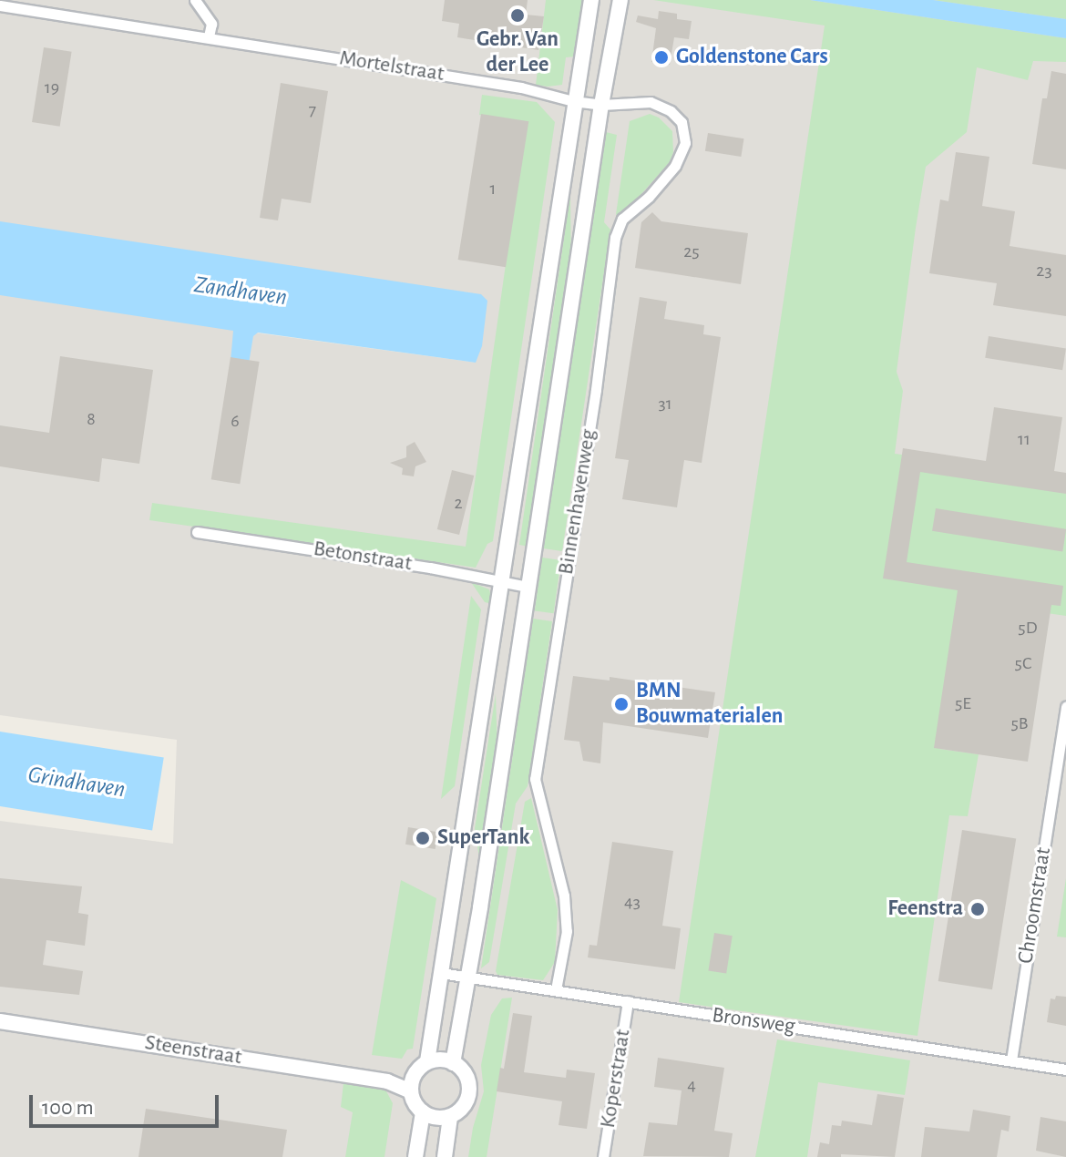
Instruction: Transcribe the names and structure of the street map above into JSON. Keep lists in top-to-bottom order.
{
  "streets": {
    "main road": ["Binnenhavenweg", "Steenstraat"],
    "street": [
      "Mortelstraat",
      "Betonstraat",
      "Chroomstraat",
      "Bronsweg",
      "Koperstraat"
    ]
  },
  "crossings": [
    ["Mortelstraat", "Binnenhavenweg"],
    ["Binnenhavenweg", "Betonstraat"],
    ["Binnenhavenweg", "Bronsweg"],
    ["Binnenhavenweg", "Steenstraat"],
    ["Chroomstraat", "Bronsweg"],
    ["Bronsweg", "Koperstraat"]
  ],
  "water": ["Zandhaven", "Grindhaven"],
  "places": [
    "Gebr. Van der Lee",
    "Goldenstone Cars",
    "BMN Bouwmaterialen",
    "SuperTank",
    "Feenstra"
  ],
  "house_numbers": [
    "19",
    "7",
    "1",
    "25",
    "23",
    "31",
    "8",
    "6",
    "11",
    "2",
    "5D",
    "5C",
    "5E",
    "5B",
    "43",
    "4"
  ],
  "scale_bar": "100 m"
}
